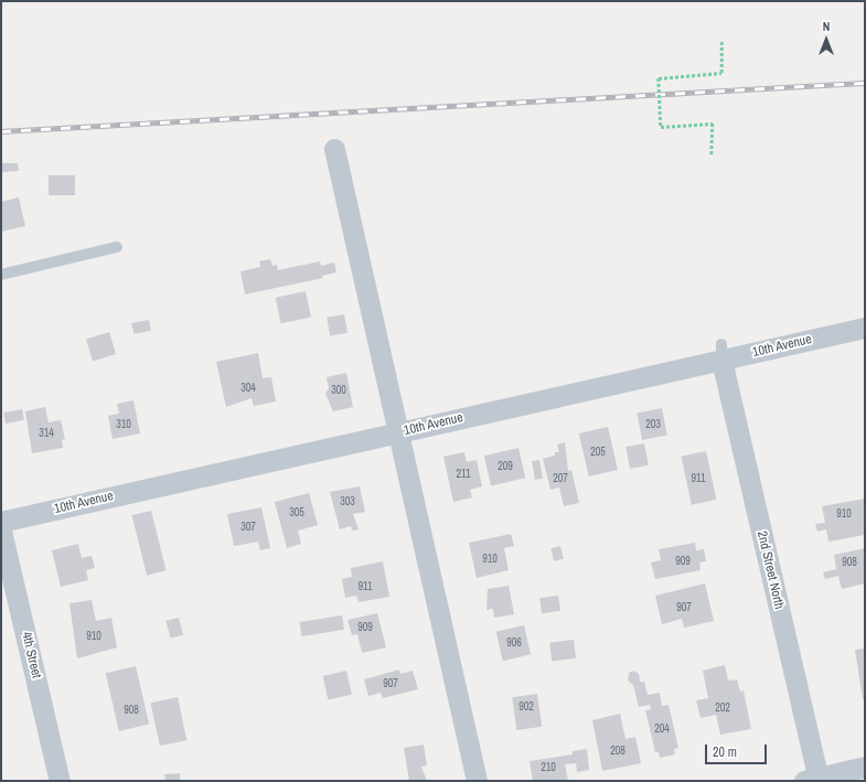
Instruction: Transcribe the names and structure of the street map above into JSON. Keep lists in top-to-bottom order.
{
  "streets": {
    "street": ["10th Avenue", "2nd Street North", "4th Street"]
  },
  "crossings": [
    ["10th Avenue", "2nd Street North"]
  ],
  "house_numbers": [
    "304",
    "300",
    "310",
    "203",
    "314",
    "205",
    "209",
    "211",
    "207",
    "911",
    "303",
    "305",
    "910",
    "307",
    "910",
    "909",
    "908",
    "911",
    "907",
    "909",
    "910",
    "906",
    "907",
    "902",
    "202",
    "908",
    "204",
    "208",
    "210"
  ],
  "scale_bar": "20 m",
  "north": "top"
}
